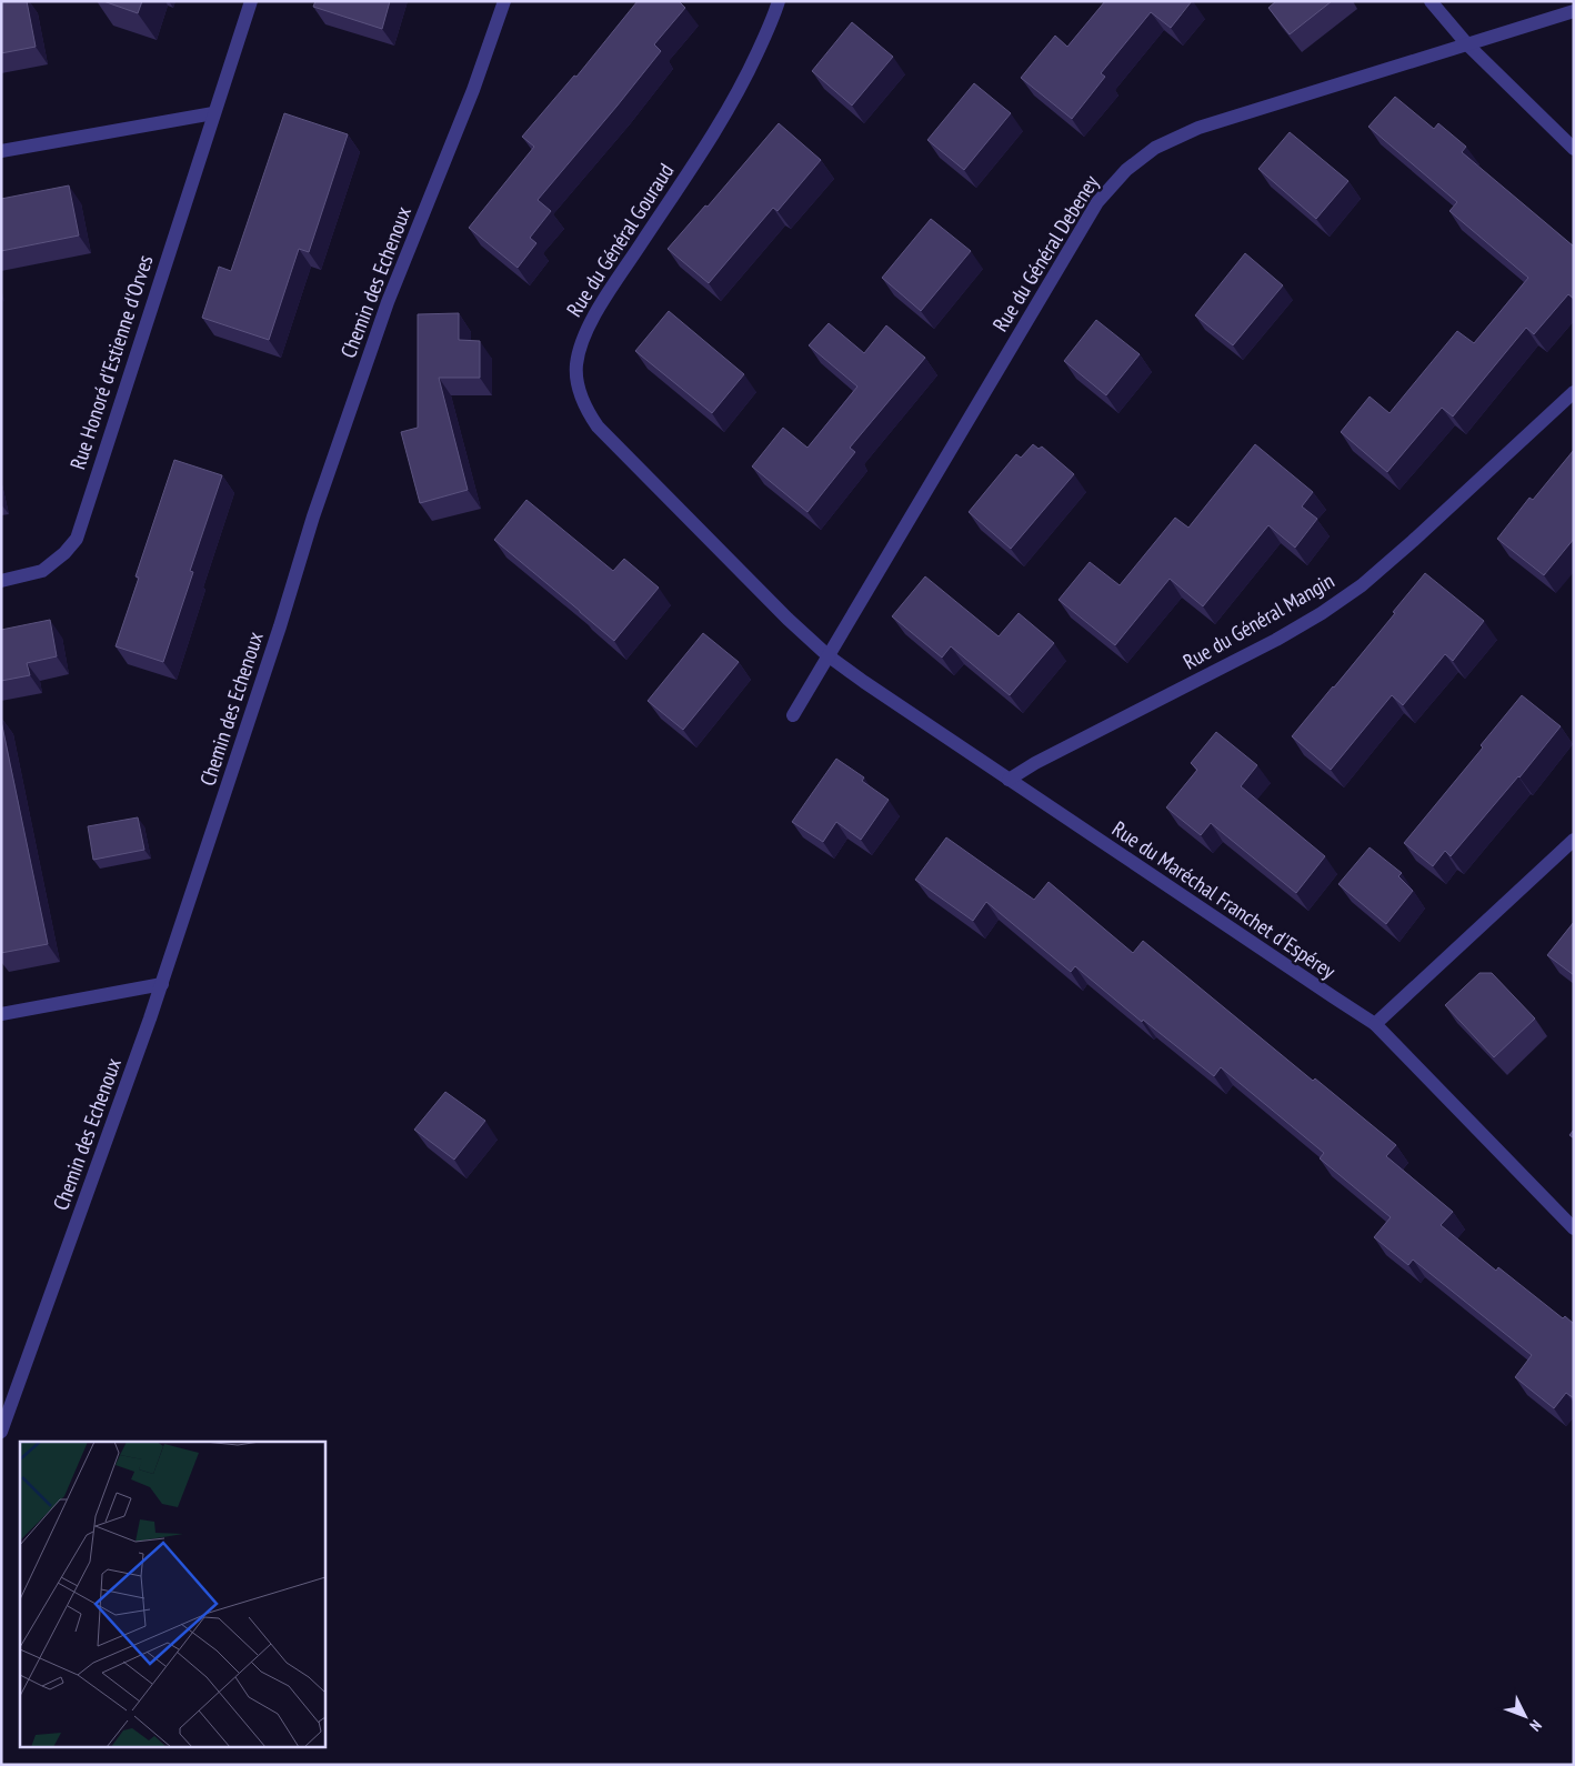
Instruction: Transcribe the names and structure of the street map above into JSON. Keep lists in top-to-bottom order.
{
  "streets": {
    "street": [
      "Rue du Général Gouraud",
      "Rue du Général Debeney",
      "Chemin des Echenoux",
      "Rue Honoré d'Estienne d'Orves",
      "Rue du Général Mangin",
      "Rue du Maréchal Franchet d'Espérey"
    ]
  },
  "crossings": [
    ["Rue du Général Gouraud", "Rue du Général Debeney"],
    ["Rue du Général Gouraud", "Rue du Maréchal Franchet d'Espérey"],
    ["Rue du Général Debeney", "Rue du Maréchal Franchet d'Espérey"],
    ["Rue du Général Mangin", "Rue du Maréchal Franchet d'Espérey"]
  ],
  "north": "bottom right"
}
